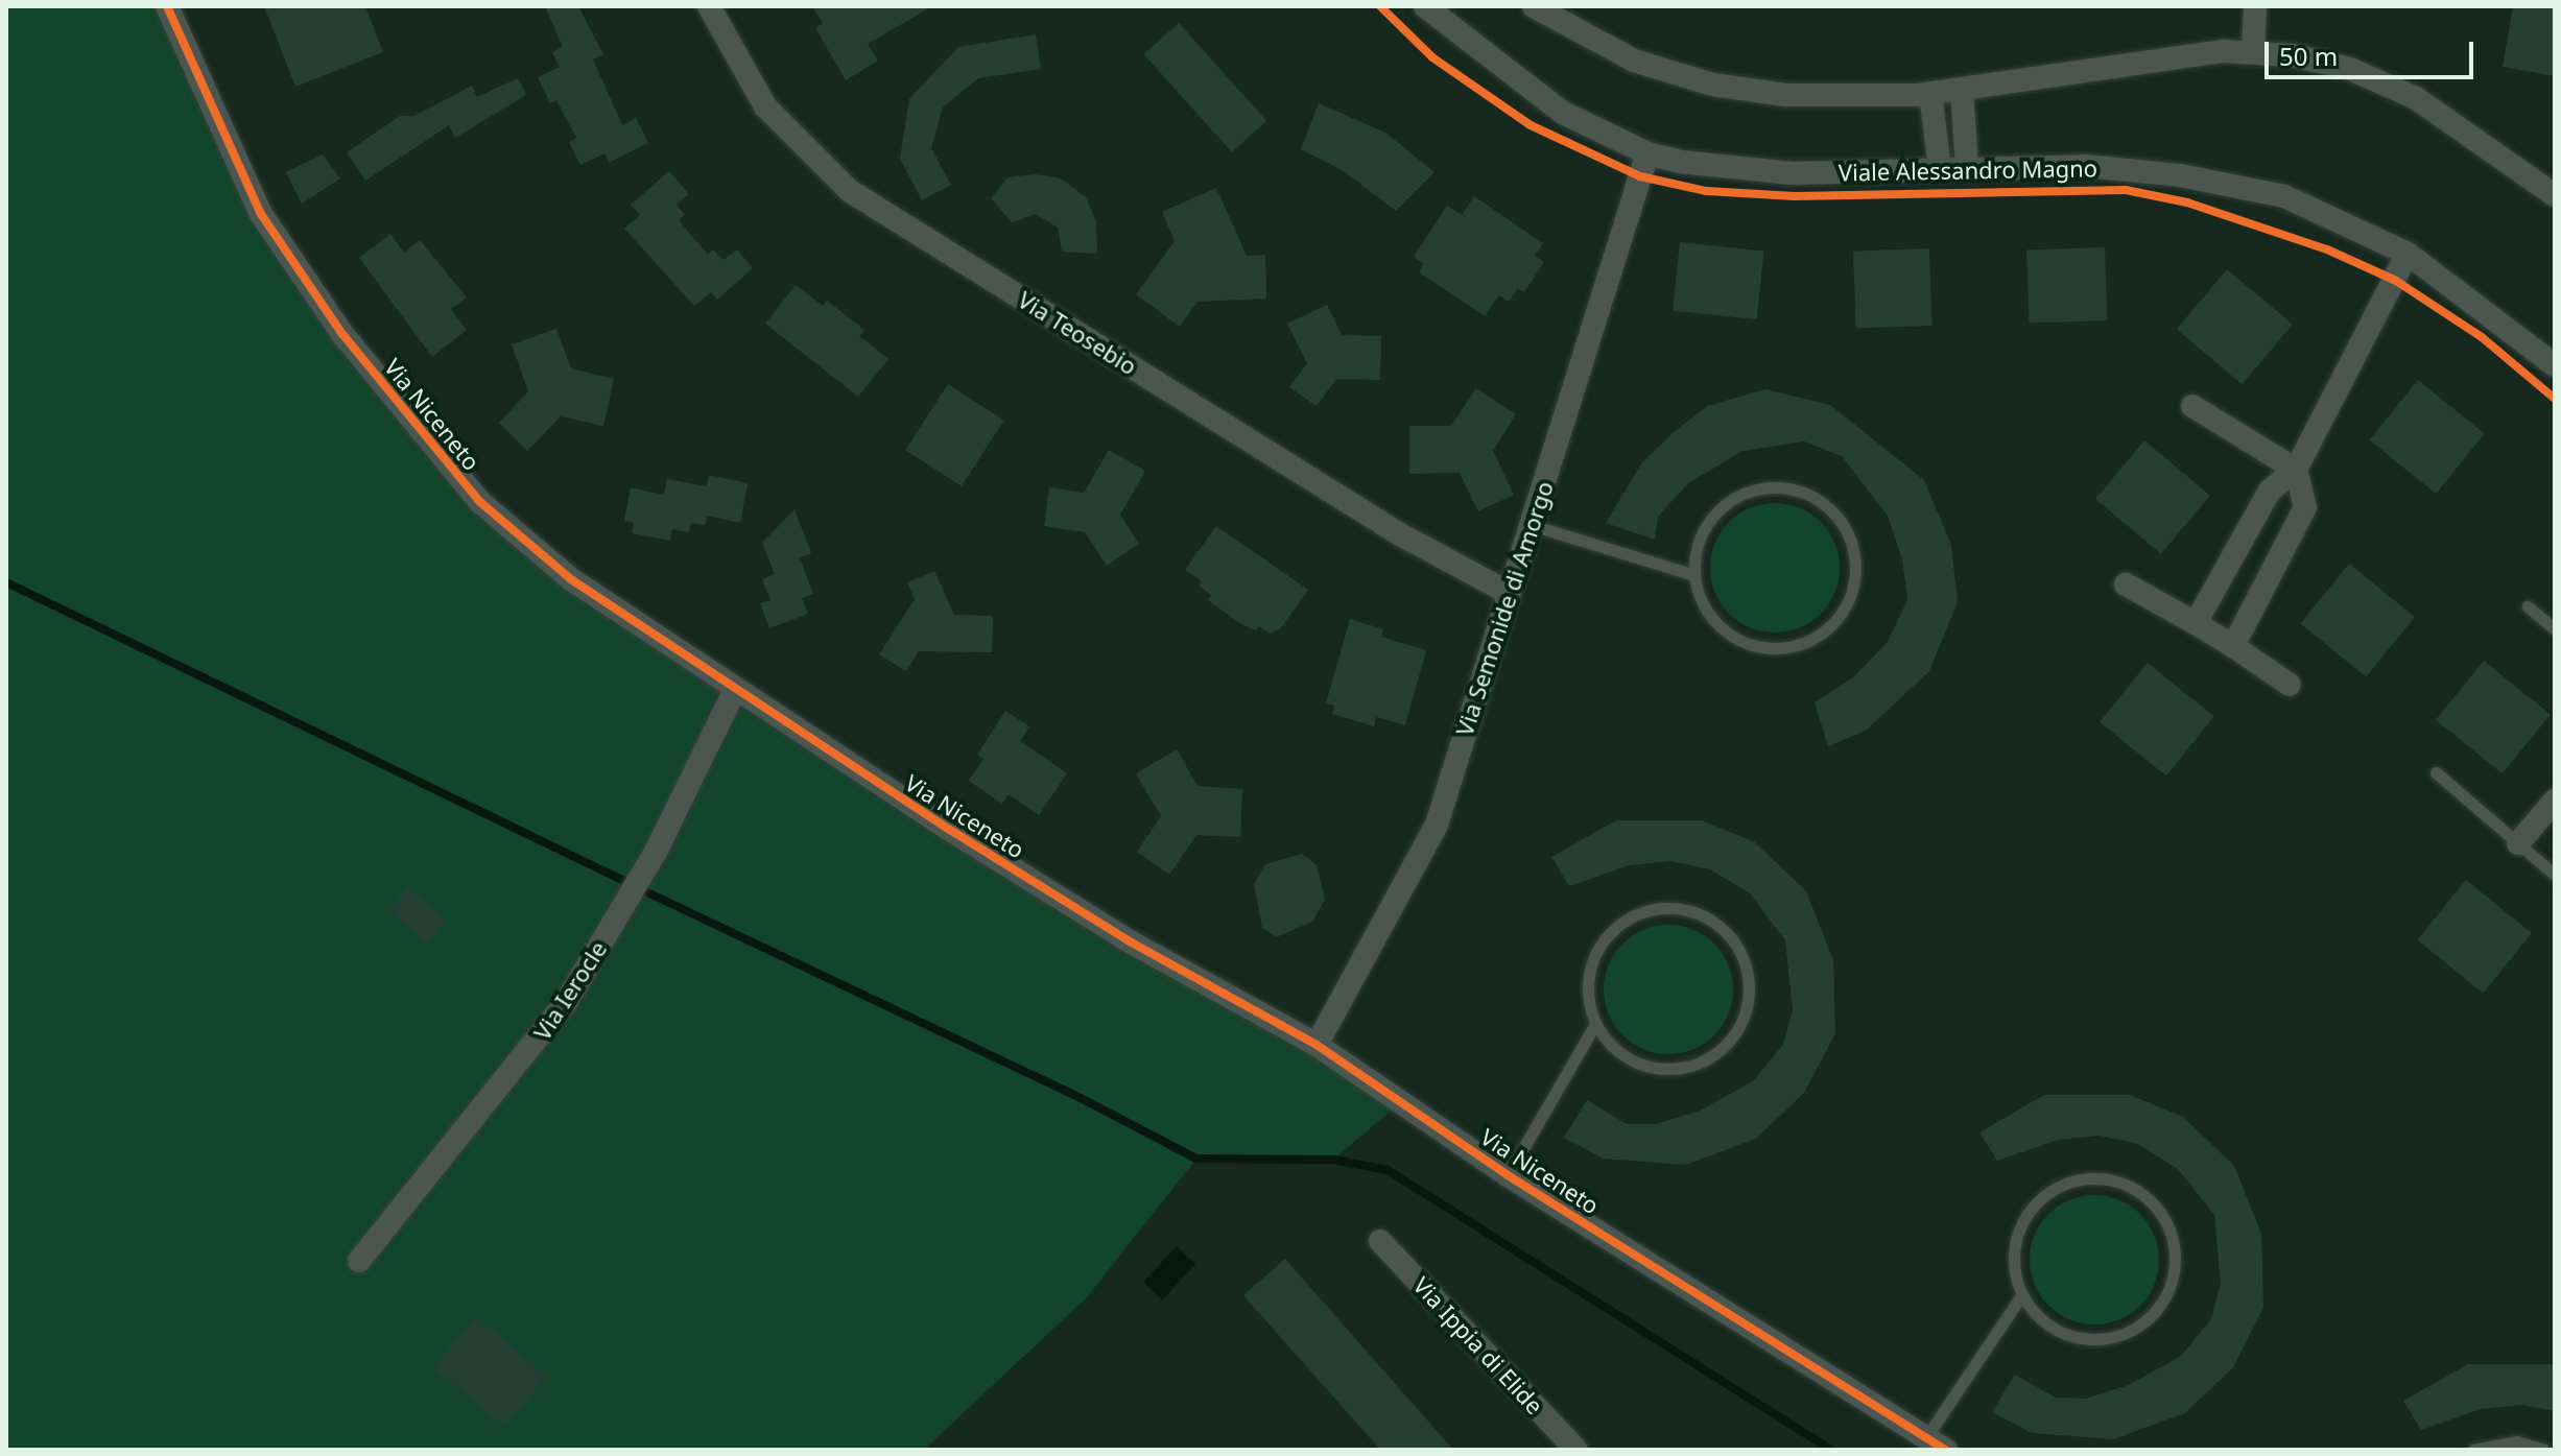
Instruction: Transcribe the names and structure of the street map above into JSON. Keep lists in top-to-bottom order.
{
  "streets": {
    "street": [
      "Viale Alessandro Magno",
      "Via Teosebio",
      "Via Niceneto",
      "Via Semonide di Amorgo",
      "Via Ierocle",
      "Via Ippia di Elide"
    ]
  },
  "crossings": [
    ["Viale Alessandro Magno", "Via Semonide di Amorgo"],
    ["Via Teosebio", "Via Semonide di Amorgo"],
    ["Via Niceneto", "Via Semonide di Amorgo"],
    ["Via Niceneto", "Via Ierocle"]
  ],
  "scale_bar": "50 m"
}
